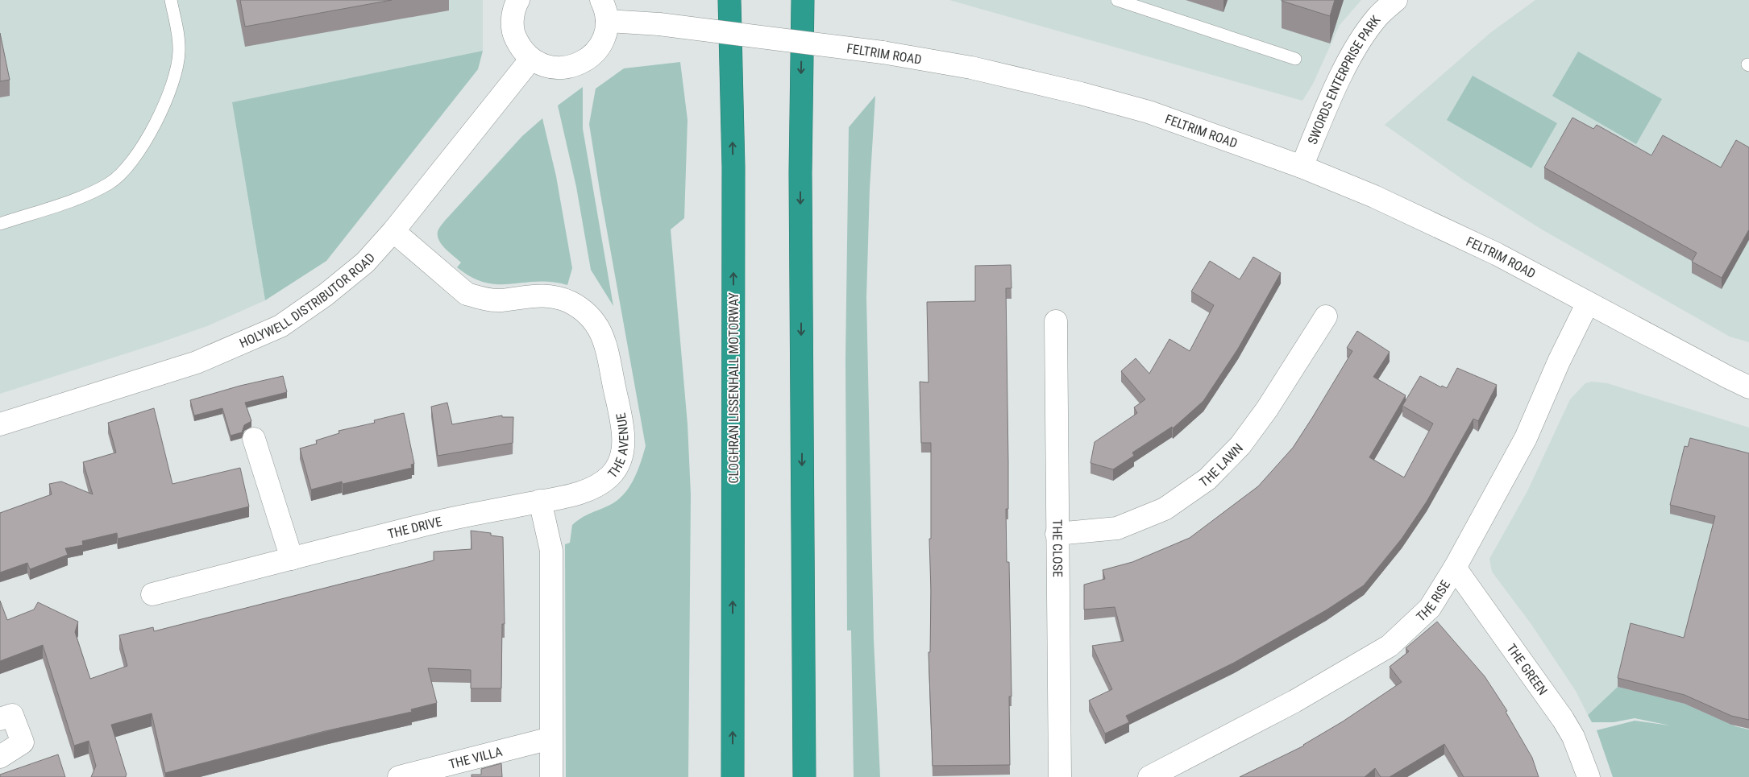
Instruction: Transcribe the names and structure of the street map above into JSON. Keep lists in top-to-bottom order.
{
  "streets": {
    "highway": ["CLOGHRAN LISSENHALL MOTORWAY"],
    "street": [
      "FELTRIM ROAD",
      "SWORDS ENTERPRISE PARK",
      "HOLYWELL DISTRIBUTOR ROAD",
      "THE AVENUE",
      "THE LAWN",
      "THE DRIVE",
      "THE CLOSE",
      "THE RISE",
      "THE GREEN",
      "THE VILLA"
    ]
  },
  "crossings": [
    ["FELTRIM ROAD", "SWORDS ENTERPRISE PARK"],
    ["FELTRIM ROAD", "THE RISE"],
    ["HOLYWELL DISTRIBUTOR ROAD", "THE AVENUE"],
    ["THE AVENUE", "THE DRIVE"],
    ["THE LAWN", "THE CLOSE"],
    ["THE RISE", "THE GREEN"]
  ]
}
